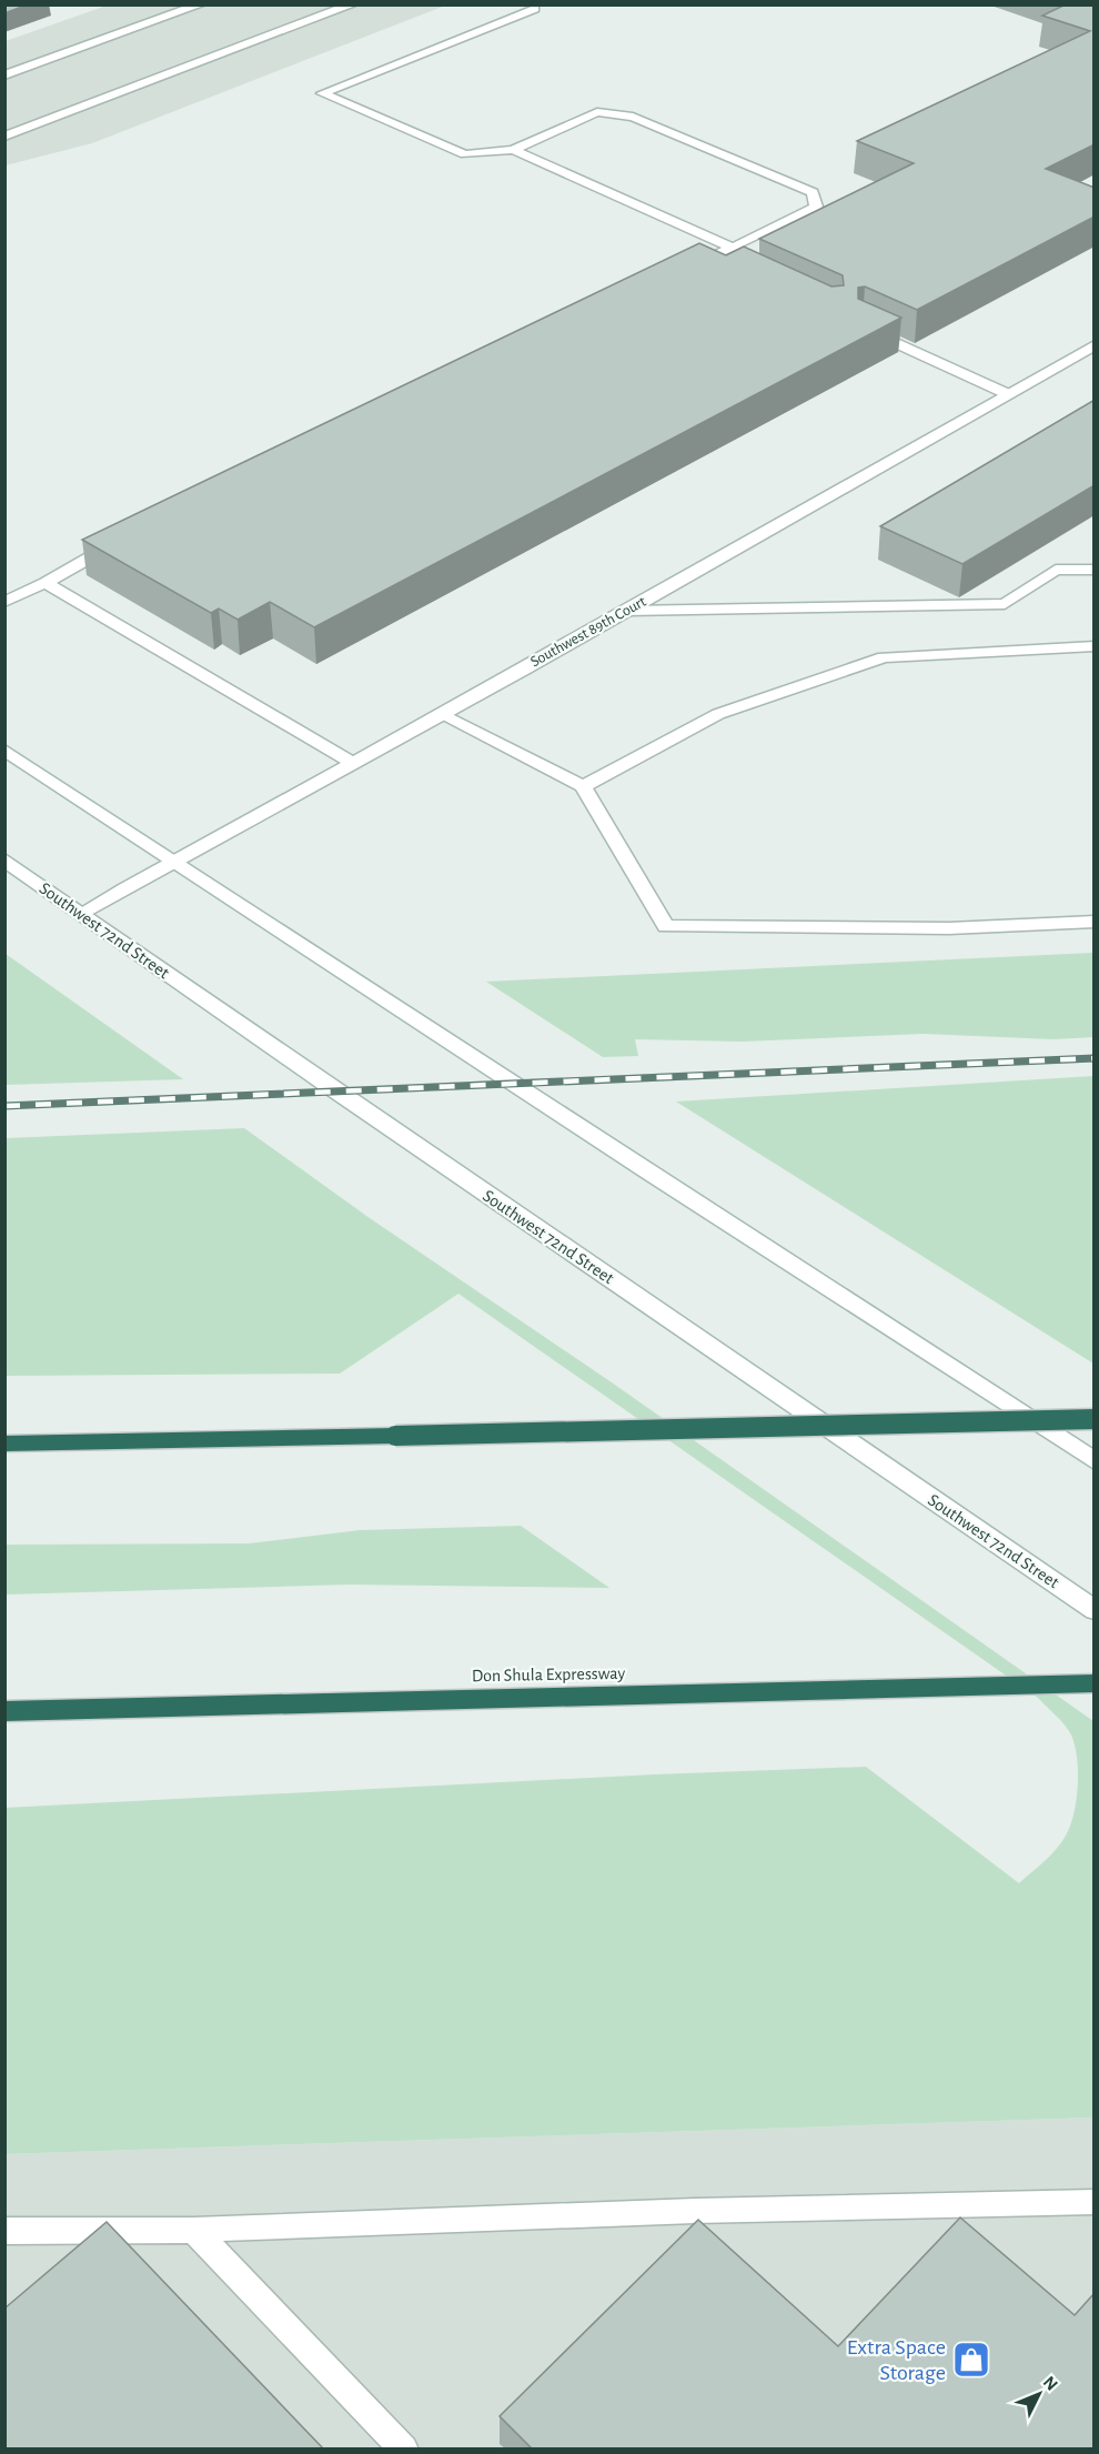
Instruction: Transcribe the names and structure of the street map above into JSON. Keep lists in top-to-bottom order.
{
  "streets": {
    "highway": ["Don Shula Expressway"],
    "street": ["Southwest 89th Court", "Southwest 72nd Street"]
  },
  "crossings": [
    ["Southwest 89th Court", "Southwest 72nd Street"]
  ],
  "places": {
    "shop": ["Extra Space Storage"]
  },
  "north": "top right"
}
